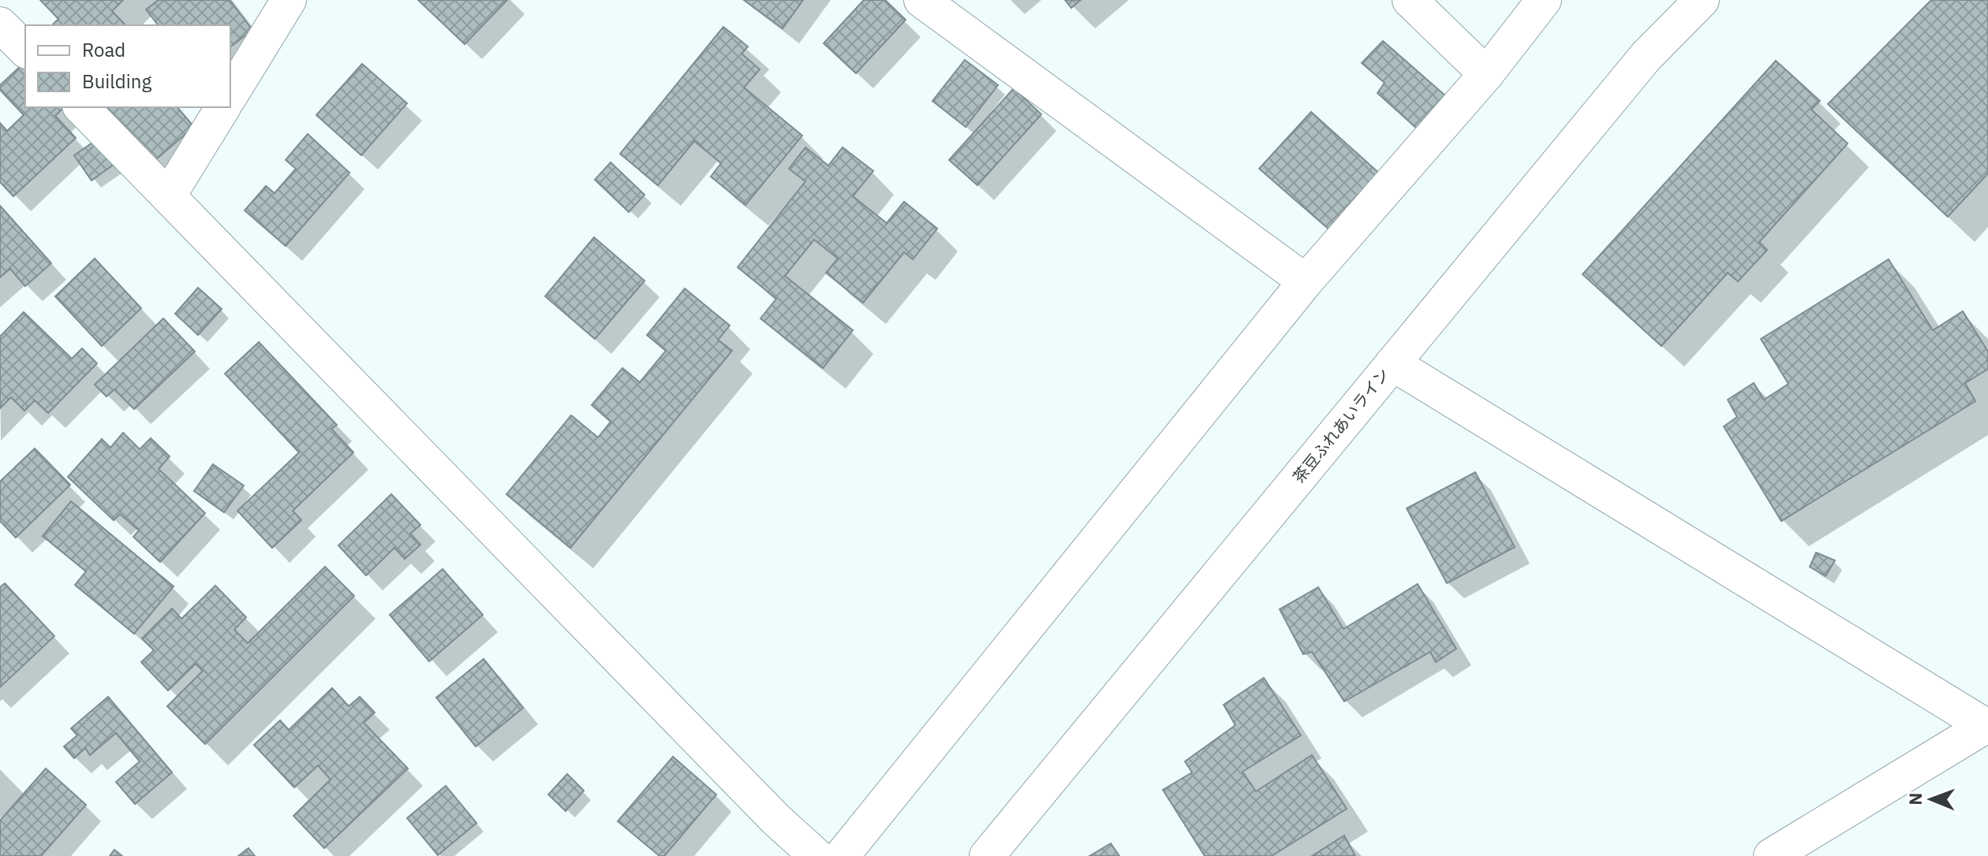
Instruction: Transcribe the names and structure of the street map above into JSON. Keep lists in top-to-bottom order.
{
  "streets": {
    "street": ["茶豆ふれあいライン"]
  },
  "legend": ["Road", "Building"],
  "north": "left"
}
